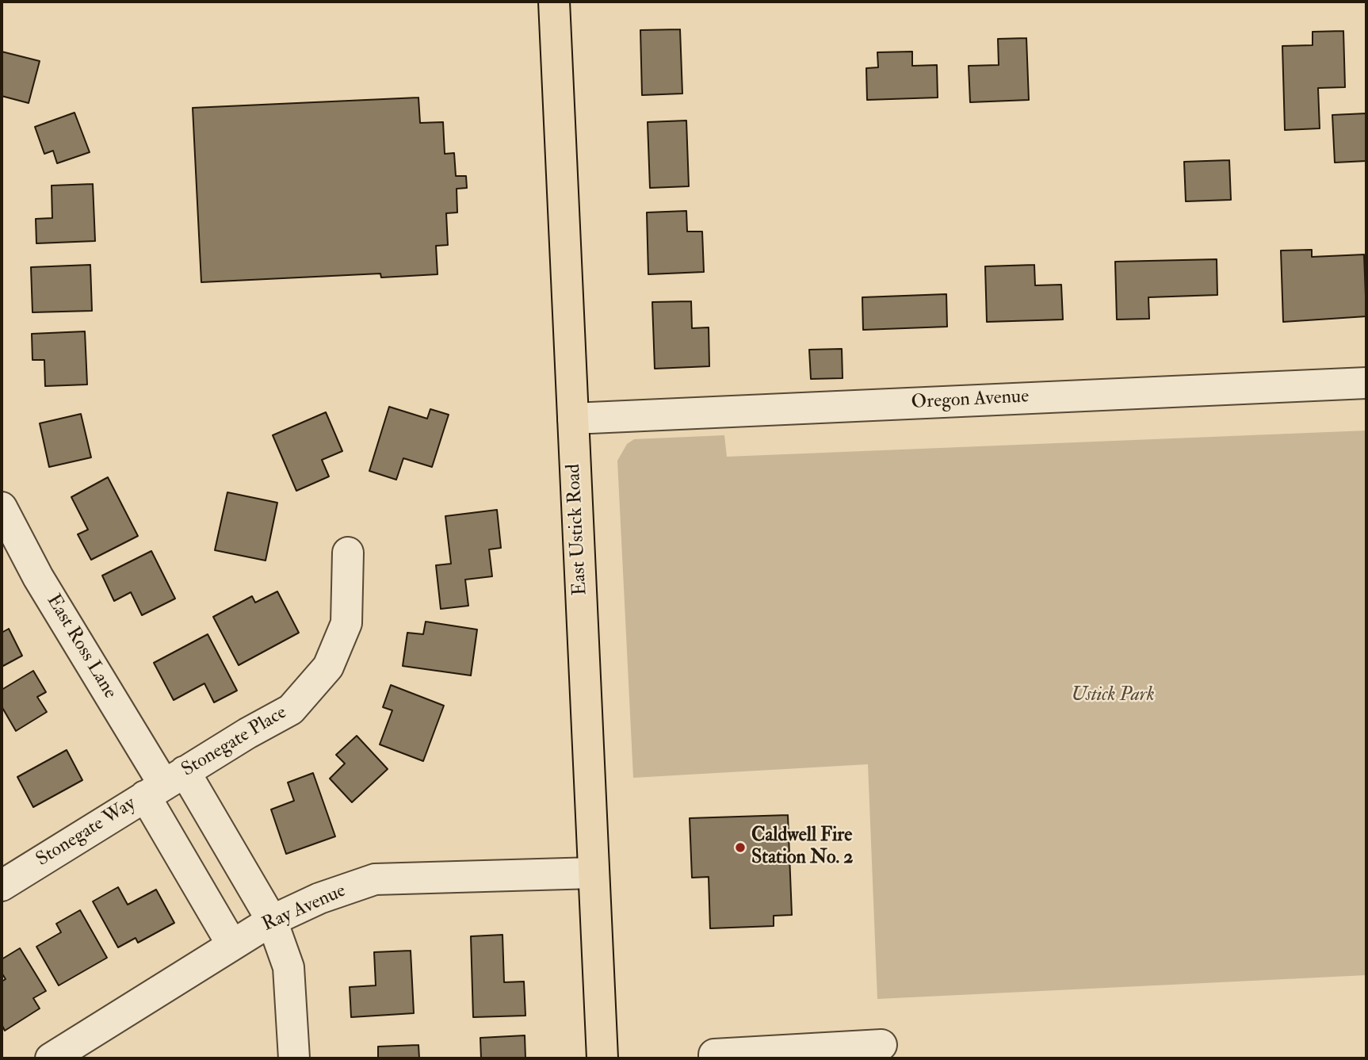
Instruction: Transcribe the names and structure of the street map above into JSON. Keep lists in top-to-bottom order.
{
  "streets": {
    "main road": ["East Ustick Road"],
    "street": [
      "Oregon Avenue",
      "East Ross Lane",
      "Stonegate Place",
      "Stonegate Way",
      "Ray Avenue"
    ]
  },
  "crossings": [
    ["Oregon Avenue", "East Ustick Road"],
    ["East Ustick Road", "Ray Avenue"],
    ["East Ross Lane", "Stonegate Place"],
    ["East Ross Lane", "Stonegate Way"],
    ["East Ross Lane", "Ray Avenue"],
    ["Stonegate Place", "Stonegate Way"]
  ],
  "parks": ["Ustick Park"],
  "places": ["Caldwell Fire Station No. 2"]
}
